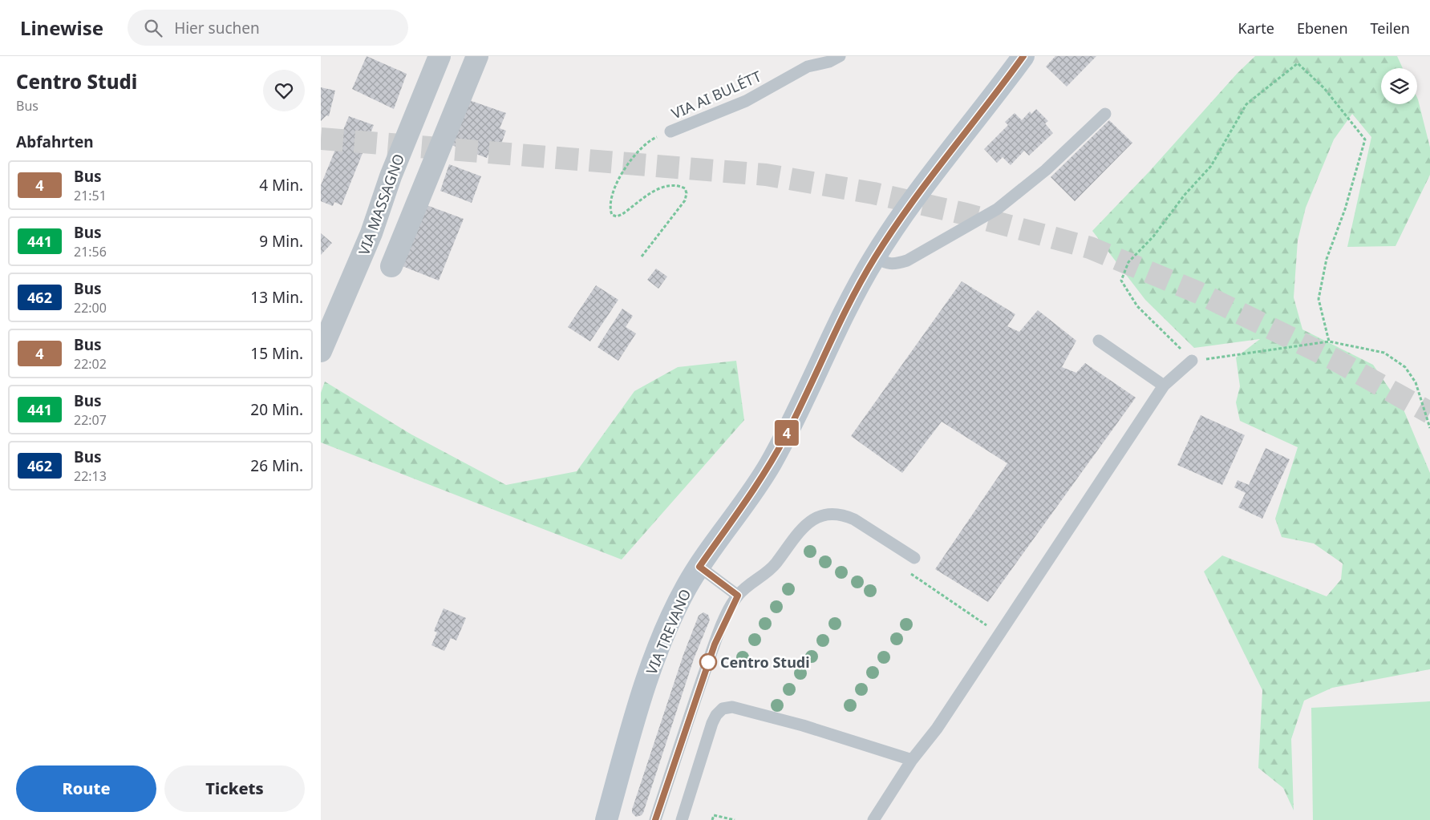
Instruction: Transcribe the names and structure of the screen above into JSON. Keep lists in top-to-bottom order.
{
  "streets": {
    "main road": ["VIA TREVANO"],
    "street": ["VIA MASSAGNO"],
    "lane": ["VIA AI BULÉTT"]
  },
  "places": ["Centro Studi"],
  "lines": ["bus line 4"],
  "page": {
    "header": "Linewise",
    "search": "Hier suchen",
    "nav": ["Karte", "Ebenen", "Teilen"],
    "heading": [
      ["Centro Studi", "Bus"],
      "Abfahrten"
    ],
    "on_map": "4",
    "list": [
      {
        "mark": "4",
        "name": "Bus",
        "note": "21:51",
        "value": "4 Min."
      },
      {
        "mark": "441",
        "name": "Bus",
        "note": "21:56",
        "value": "9 Min."
      },
      {
        "mark": "462",
        "name": "Bus",
        "note": "22:00",
        "value": "13 Min."
      },
      {
        "mark": "4",
        "name": "Bus",
        "note": "22:02",
        "value": "15 Min."
      },
      {
        "mark": "441",
        "name": "Bus",
        "note": "22:07",
        "value": "20 Min."
      },
      {
        "mark": "462",
        "name": "Bus",
        "note": "22:13",
        "value": "26 Min."
      }
    ],
    "buttons": ["Route", "Tickets"]
  }
}
